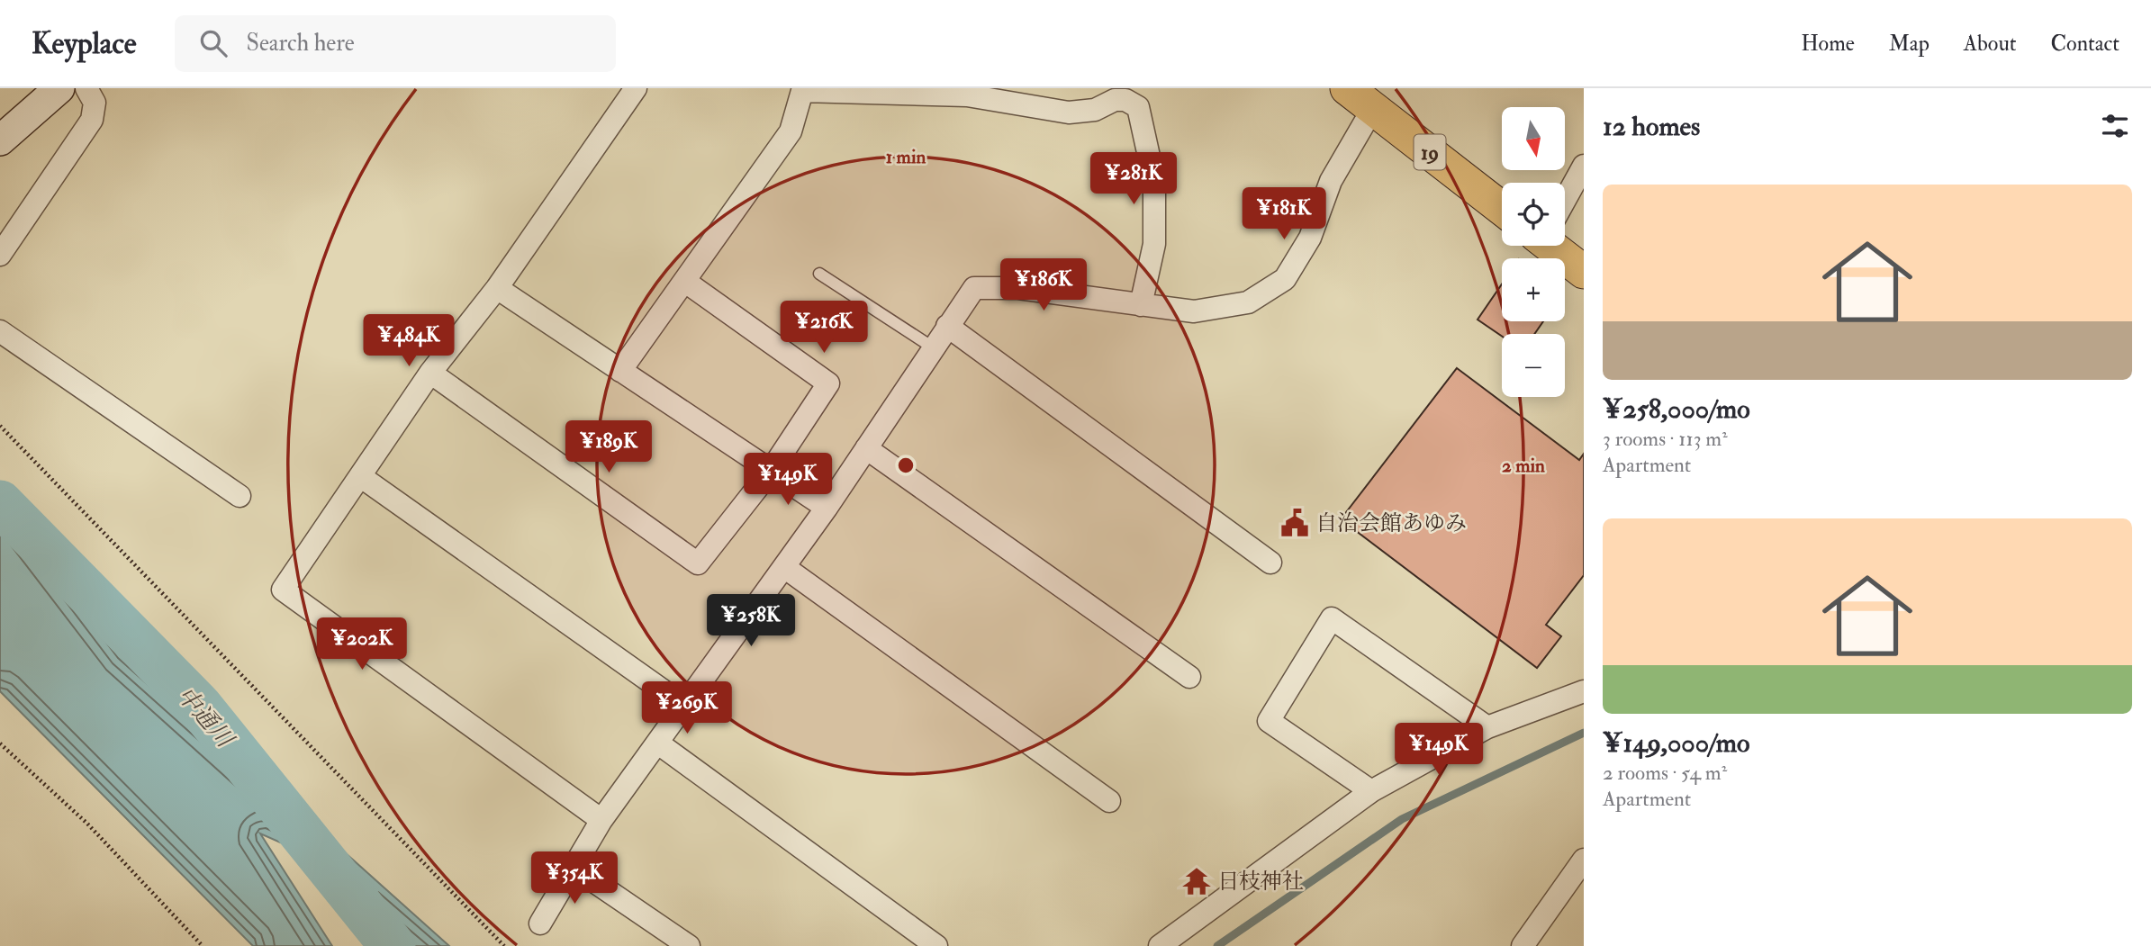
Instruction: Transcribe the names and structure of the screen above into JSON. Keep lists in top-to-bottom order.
{
  "streets": {
    "main road": ["19"]
  },
  "water": ["中通川"],
  "places": {
    "public building": ["自治会館あゆみ"],
    "temple": ["日枝神社"]
  },
  "north": "bottom",
  "page": {
    "header": "Keyplace",
    "search": "Search here",
    "nav": [
      "Home",
      "Map",
      "About",
      "Contact"
    ],
    "heading": "12 homes",
    "map_buttons": ["+", "−"],
    "price": [
      "¥281K",
      "¥181K",
      "¥186K",
      "¥216K",
      "¥484K",
      "¥189K",
      "¥149K",
      "¥258K",
      "¥202K",
      "¥269K",
      "¥149K",
      "¥354K"
    ],
    "list": [
      {
        "name": "¥258,000/mo",
        "note": "3 rooms · 113 m² · Apartment"
      },
      {
        "name": "¥149,000/mo",
        "note": "2 rooms · 54 m² · Apartment"
      }
    ]
  },
  "rings": ["1 min", "2 min"]
}
